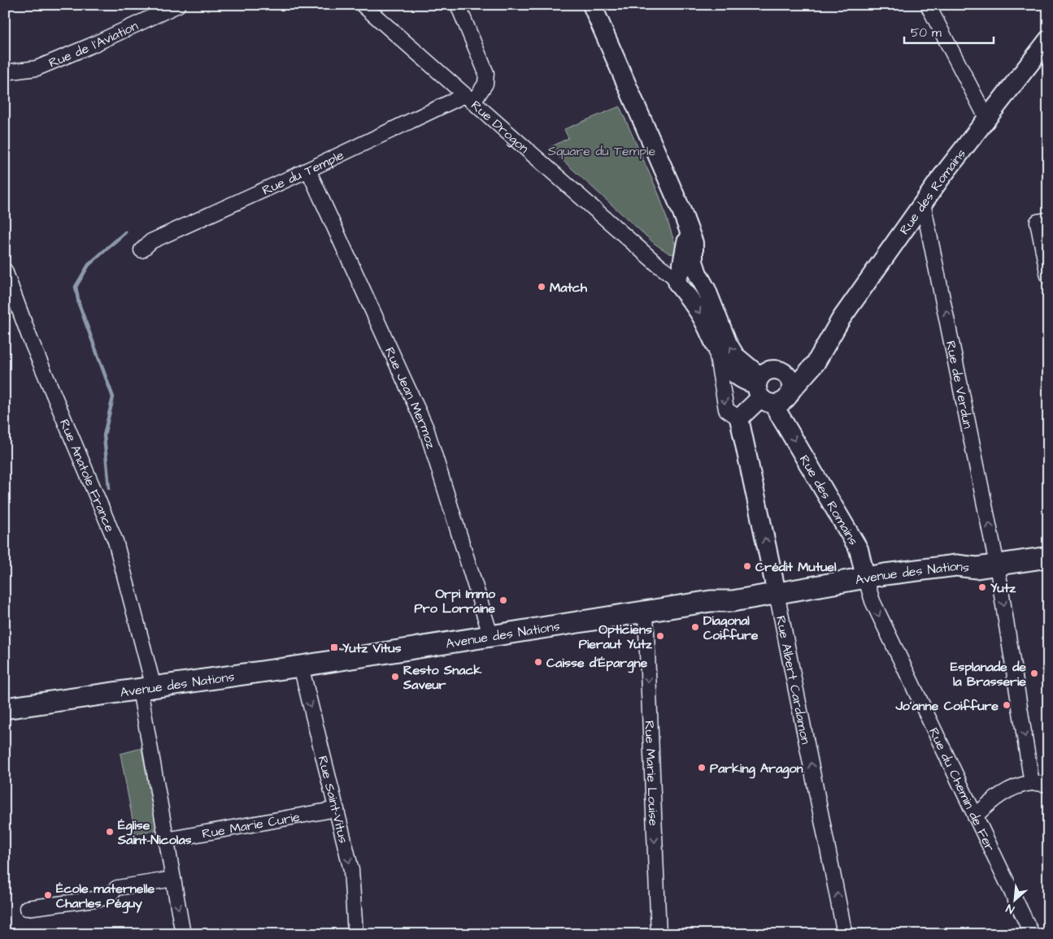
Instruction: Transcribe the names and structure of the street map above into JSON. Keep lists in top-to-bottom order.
{
  "streets": {
    "main road": ["Avenue des Nations"],
    "street": [
      "Rue de l'Aviation",
      "Rue Drogon",
      "Rue du Temple",
      "Rue des Romains",
      "Rue de Verdun",
      "Rue Jean Mermoz",
      "Rue Anatole France",
      "Rue Albert Cardamon",
      "Rue Marie Louise",
      "Rue du Chemin de Fer",
      "Rue Saint-Vitus",
      "Rue Marie Curie"
    ]
  },
  "crossings": [
    ["Rue Drogon", "Rue du Temple"],
    ["Rue Drogon", "Rue des Romains"],
    ["Rue du Temple", "Rue Jean Mermoz"],
    ["Rue des Romains", "Rue de Verdun"],
    ["Rue des Romains", "Avenue des Nations"],
    ["Rue des Romains", "Rue du Chemin de Fer"],
    ["Rue de Verdun", "Avenue des Nations"],
    ["Rue Jean Mermoz", "Avenue des Nations"],
    ["Rue Anatole France", "Avenue des Nations"],
    ["Rue Anatole France", "Rue Marie Curie"],
    ["Avenue des Nations", "Rue Albert Cardamon"],
    ["Avenue des Nations", "Rue Marie Louise"],
    ["Avenue des Nations", "Rue du Chemin de Fer"],
    ["Avenue des Nations", "Rue Saint-Vitus"],
    ["Rue Saint-Vitus", "Rue Marie Curie"]
  ],
  "one_way": [
    "Rue de Verdun",
    "Rue Albert Cardamon",
    "Rue Marie Louise",
    "Rue Saint-Vitus"
  ],
  "parks": ["Square du Temple"],
  "places": {
    "other": [
      "Match",
      "Crédit Mutuel",
      "Yutz",
      "Orpi Immo Pro Lorraine",
      "Diagonal Coiffure",
      "Opticiens Pieraut Yutz",
      "Caisse d'Épargne",
      "Esplanade de la Brasserie",
      "Resto Snack Saveur",
      "Jo’anne Coiffure",
      "Parking Aragon",
      "Église Saint-Nicolas",
      "École maternelle Charles Péguy"
    ],
    "transit": ["Yutz Vitus"]
  },
  "scale_bar": "50 m",
  "north": "bottom left"
}
